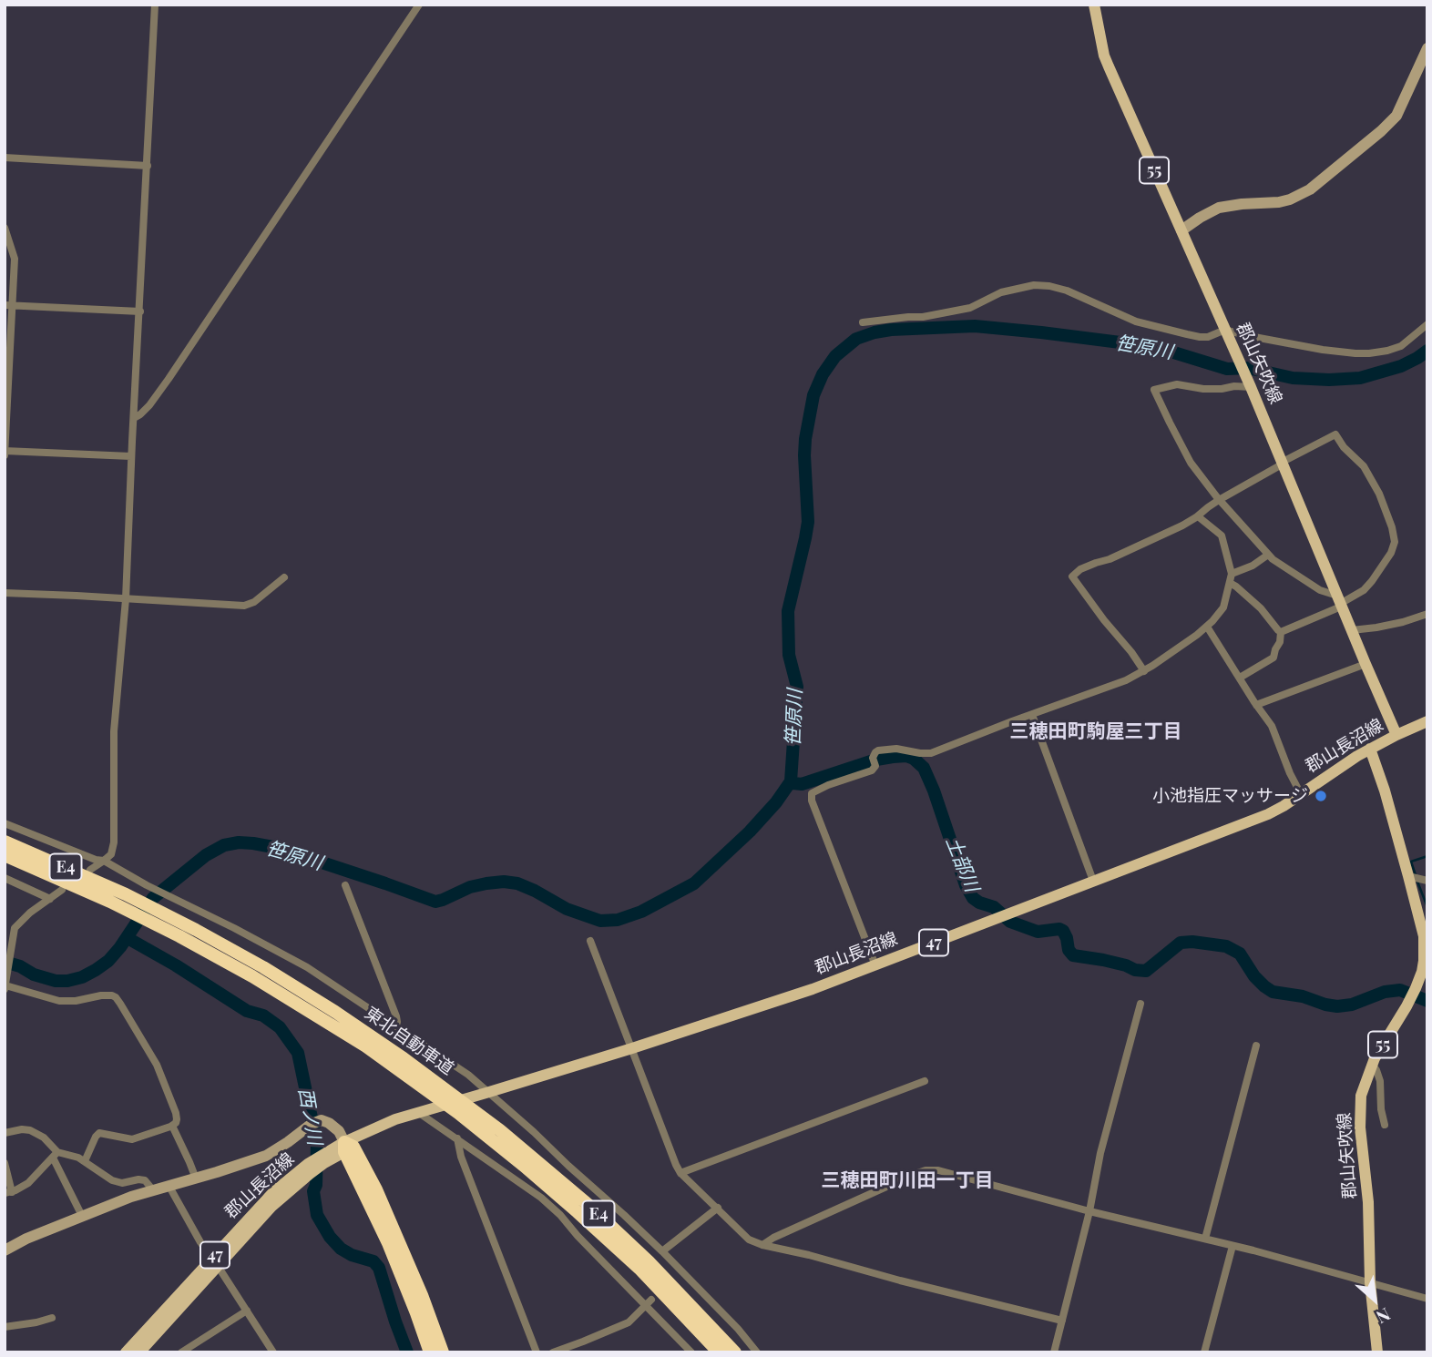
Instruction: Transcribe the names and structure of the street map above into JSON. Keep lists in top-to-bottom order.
{
  "streets": {
    "highway": ["E4", "東北自動車道"],
    "main road": [
      "55",
      "郡山矢吹線",
      "郡山長沼線",
      "47"
    ]
  },
  "crossings": [
    ["郡山矢吹線", "郡山長沼線"]
  ],
  "districts": ["三穂田町駒屋三丁目", "三穂田町川田一丁目"],
  "water": ["笹原川", "土部川", "西ノ川"],
  "places": ["小池指圧マッサージ"],
  "north": "bottom right"
}
